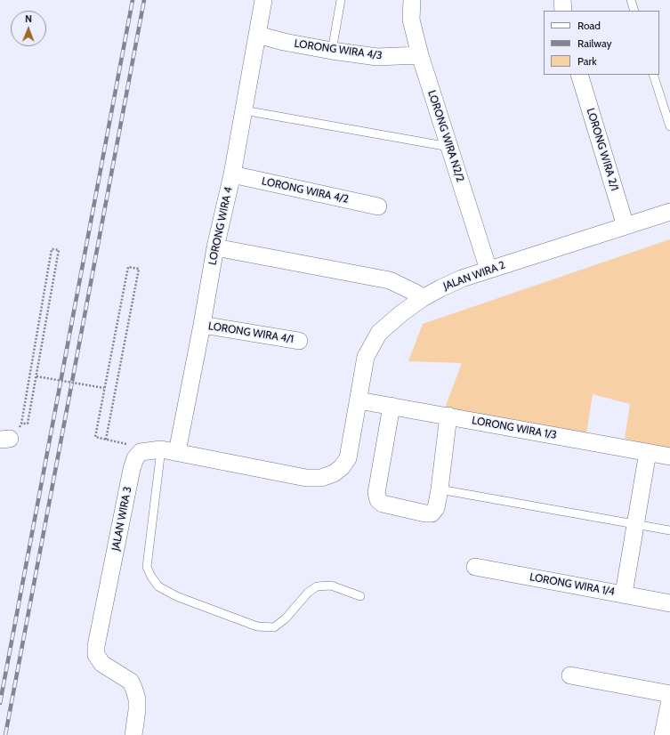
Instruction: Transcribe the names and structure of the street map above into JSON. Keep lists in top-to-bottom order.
{
  "streets": {
    "street": [
      "LORONG WIRA 4/3",
      "LORONG WIRA N2/2",
      "LORONG WIRA 2/1",
      "LORONG WIRA 4/2",
      "LORONG WIRA 4",
      "JALAN WIRA 2",
      "LORONG WIRA 4/1",
      "LORONG WIRA 1/3",
      "JALAN WIRA 3",
      "LORONG WIRA 1/4"
    ]
  },
  "crossings": [
    ["LORONG WIRA 4/3", "LORONG WIRA N2/2"],
    ["LORONG WIRA 4/3", "LORONG WIRA 4"],
    ["LORONG WIRA N2/2", "JALAN WIRA 2"],
    ["LORONG WIRA 2/1", "JALAN WIRA 2"],
    ["LORONG WIRA 4/2", "LORONG WIRA 4"],
    ["LORONG WIRA 4", "LORONG WIRA 4/1"],
    ["LORONG WIRA 4", "JALAN WIRA 3"],
    ["JALAN WIRA 2", "LORONG WIRA 1/3"],
    ["JALAN WIRA 2", "JALAN WIRA 3"]
  ],
  "legend": ["Road", "Railway", "Park"],
  "north": "top"
}
